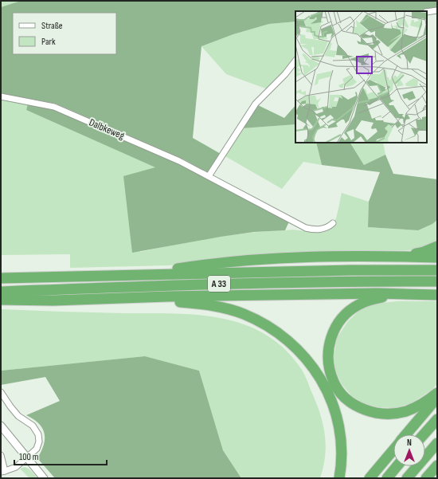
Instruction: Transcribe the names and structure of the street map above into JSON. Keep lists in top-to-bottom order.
{
  "streets": {
    "highway": ["A 33"],
    "street": ["Dalbkeweg"]
  },
  "legend": ["Straße", "Park"],
  "scale_bar": "100 m",
  "north": "top"
}
